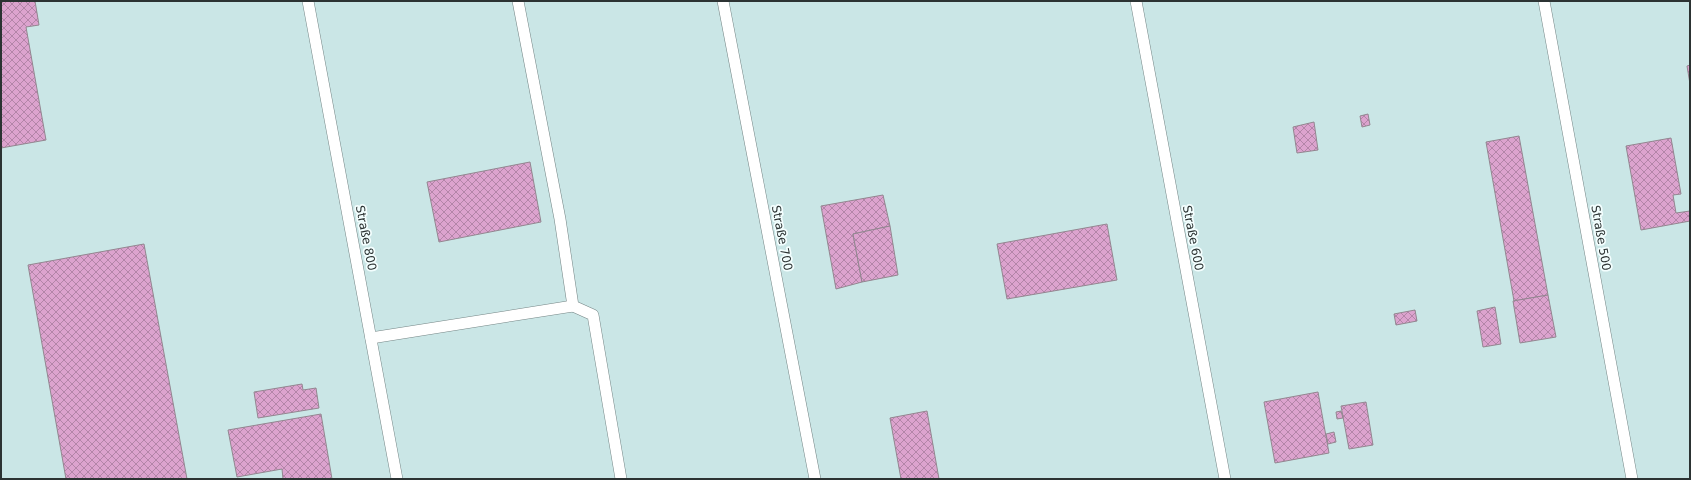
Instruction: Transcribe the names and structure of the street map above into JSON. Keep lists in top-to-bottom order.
{
  "streets": {
    "lane": [
      "Straße 800",
      "Straße 700",
      "Straße 600",
      "Straße 500"
    ]
  }
}
